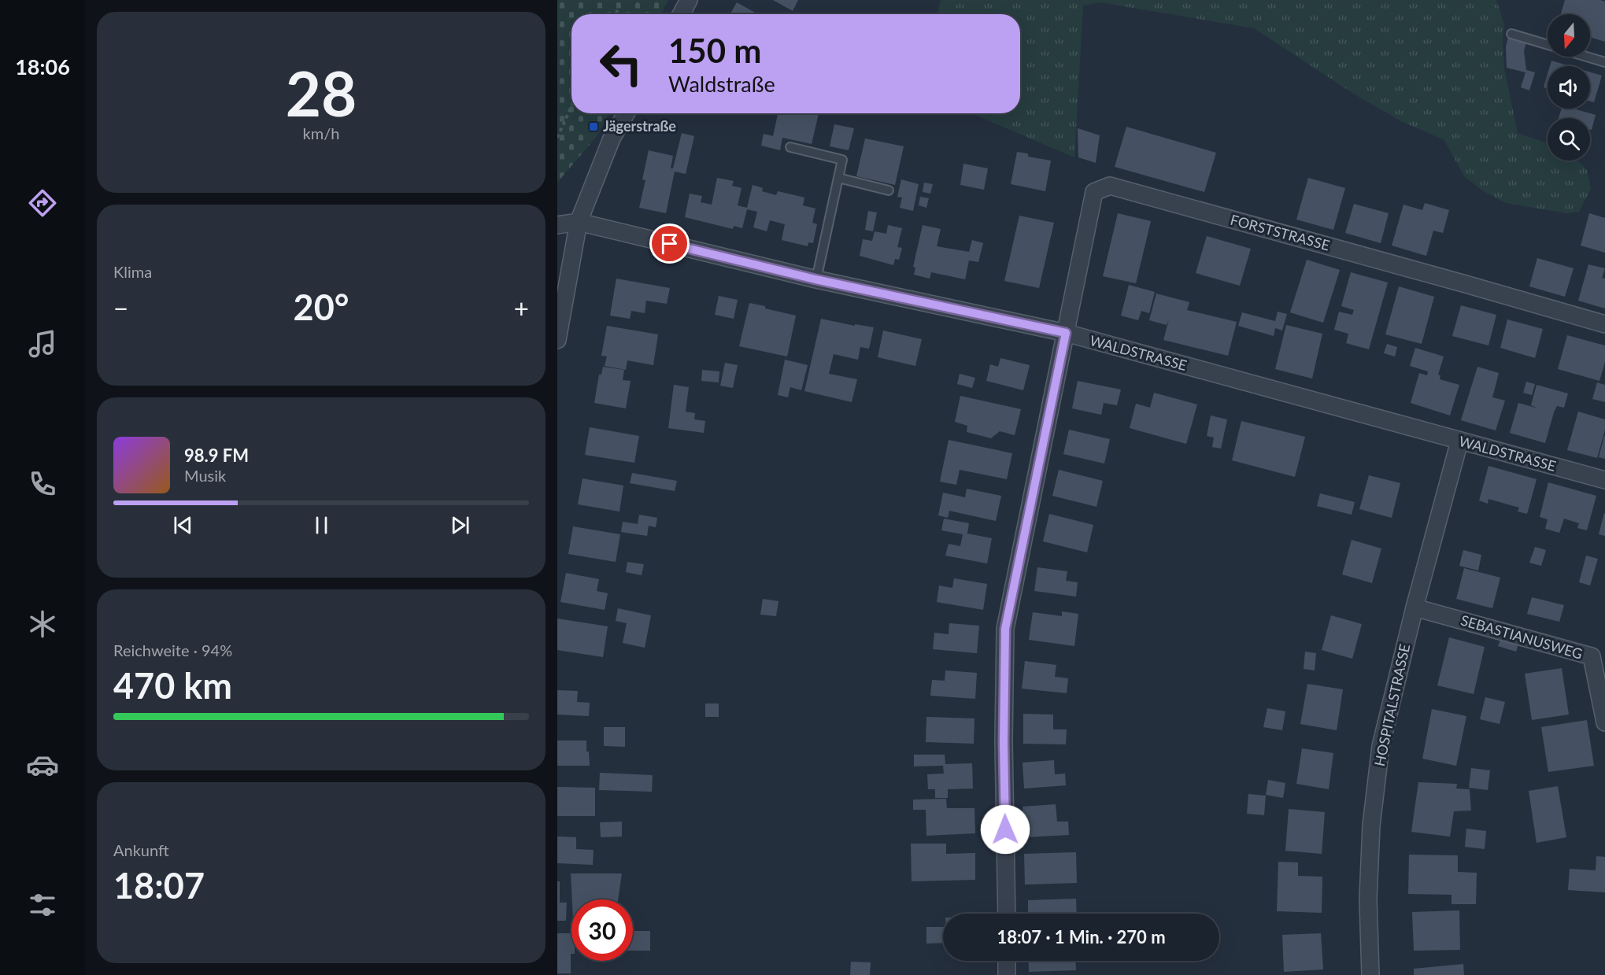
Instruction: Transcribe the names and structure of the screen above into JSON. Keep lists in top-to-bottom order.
{
  "streets": {
    "street": [
      "FORSTSTRASSE",
      "WALDSTRASSE",
      "SEBASTIANUSWEG",
      "HOSPITALSTRASSE"
    ]
  },
  "crossings": [
    ["FORSTSTRASSE", "WALDSTRASSE"],
    ["WALDSTRASSE", "HOSPITALSTRASSE"],
    ["SEBASTIANUSWEG", "HOSPITALSTRASSE"]
  ],
  "places": {
    "transit": ["Jägerstraße"]
  },
  "north": "bottom",
  "page": {
    "tabs": "18:06",
    "tile": [
      ["28", "km/h"],
      "Klima",
      ["Reichweite · 94%", "470 km"],
      ["Ankunft", "18:07"]
    ],
    "turn": ["150 m", "Waldstraße"],
    "heat": ["−", "20°", "+"],
    "song": ["98.9 FM", "Musik"],
    "limit": "30",
    "trip": "18:07 · 1 Min. · 270 m"
  }
}
